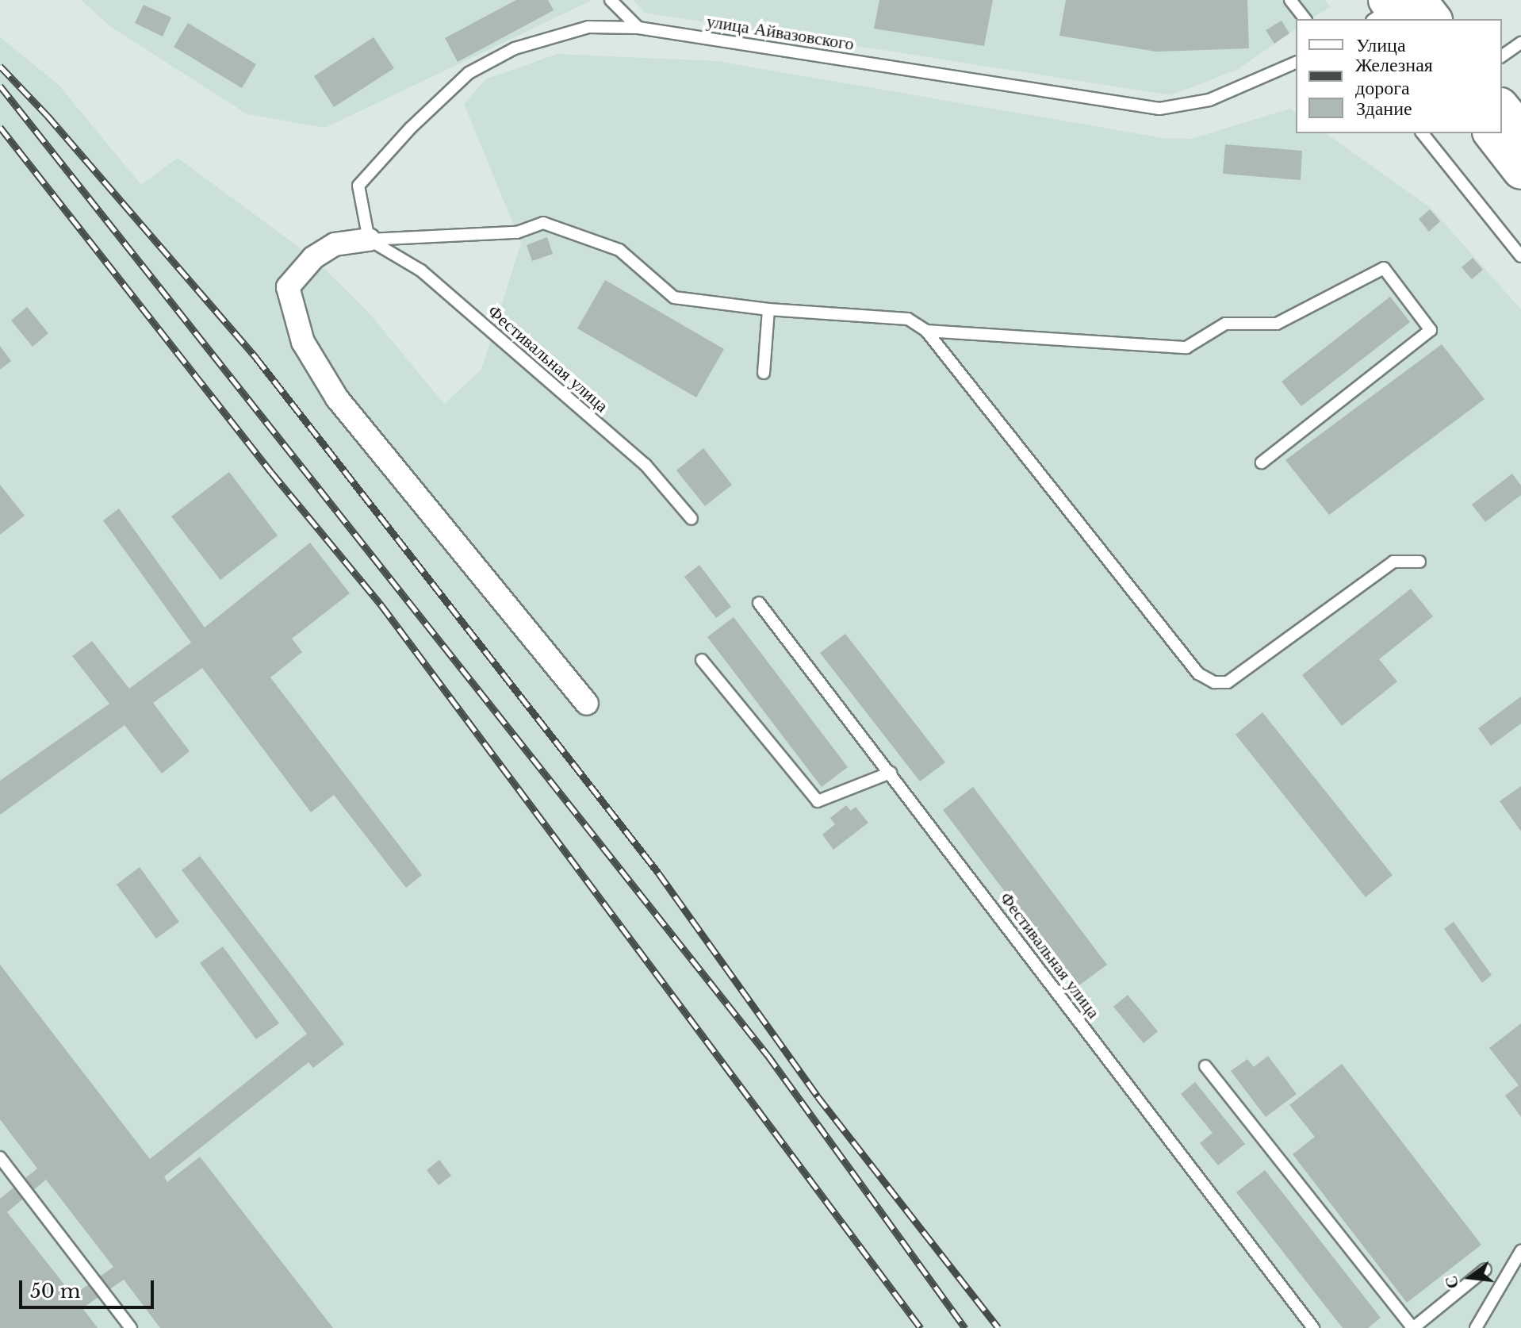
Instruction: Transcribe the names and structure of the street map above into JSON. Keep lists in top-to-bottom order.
{
  "streets": {
    "lane": ["улица Айвазовского", "Фестивальная улица"]
  },
  "crossings": [
    ["улица Айвазовского", "Фестивальная улица"]
  ],
  "legend": ["Улица", "Железная дорога", "Здание"],
  "scale_bar": "50 m",
  "north": "left"
}
